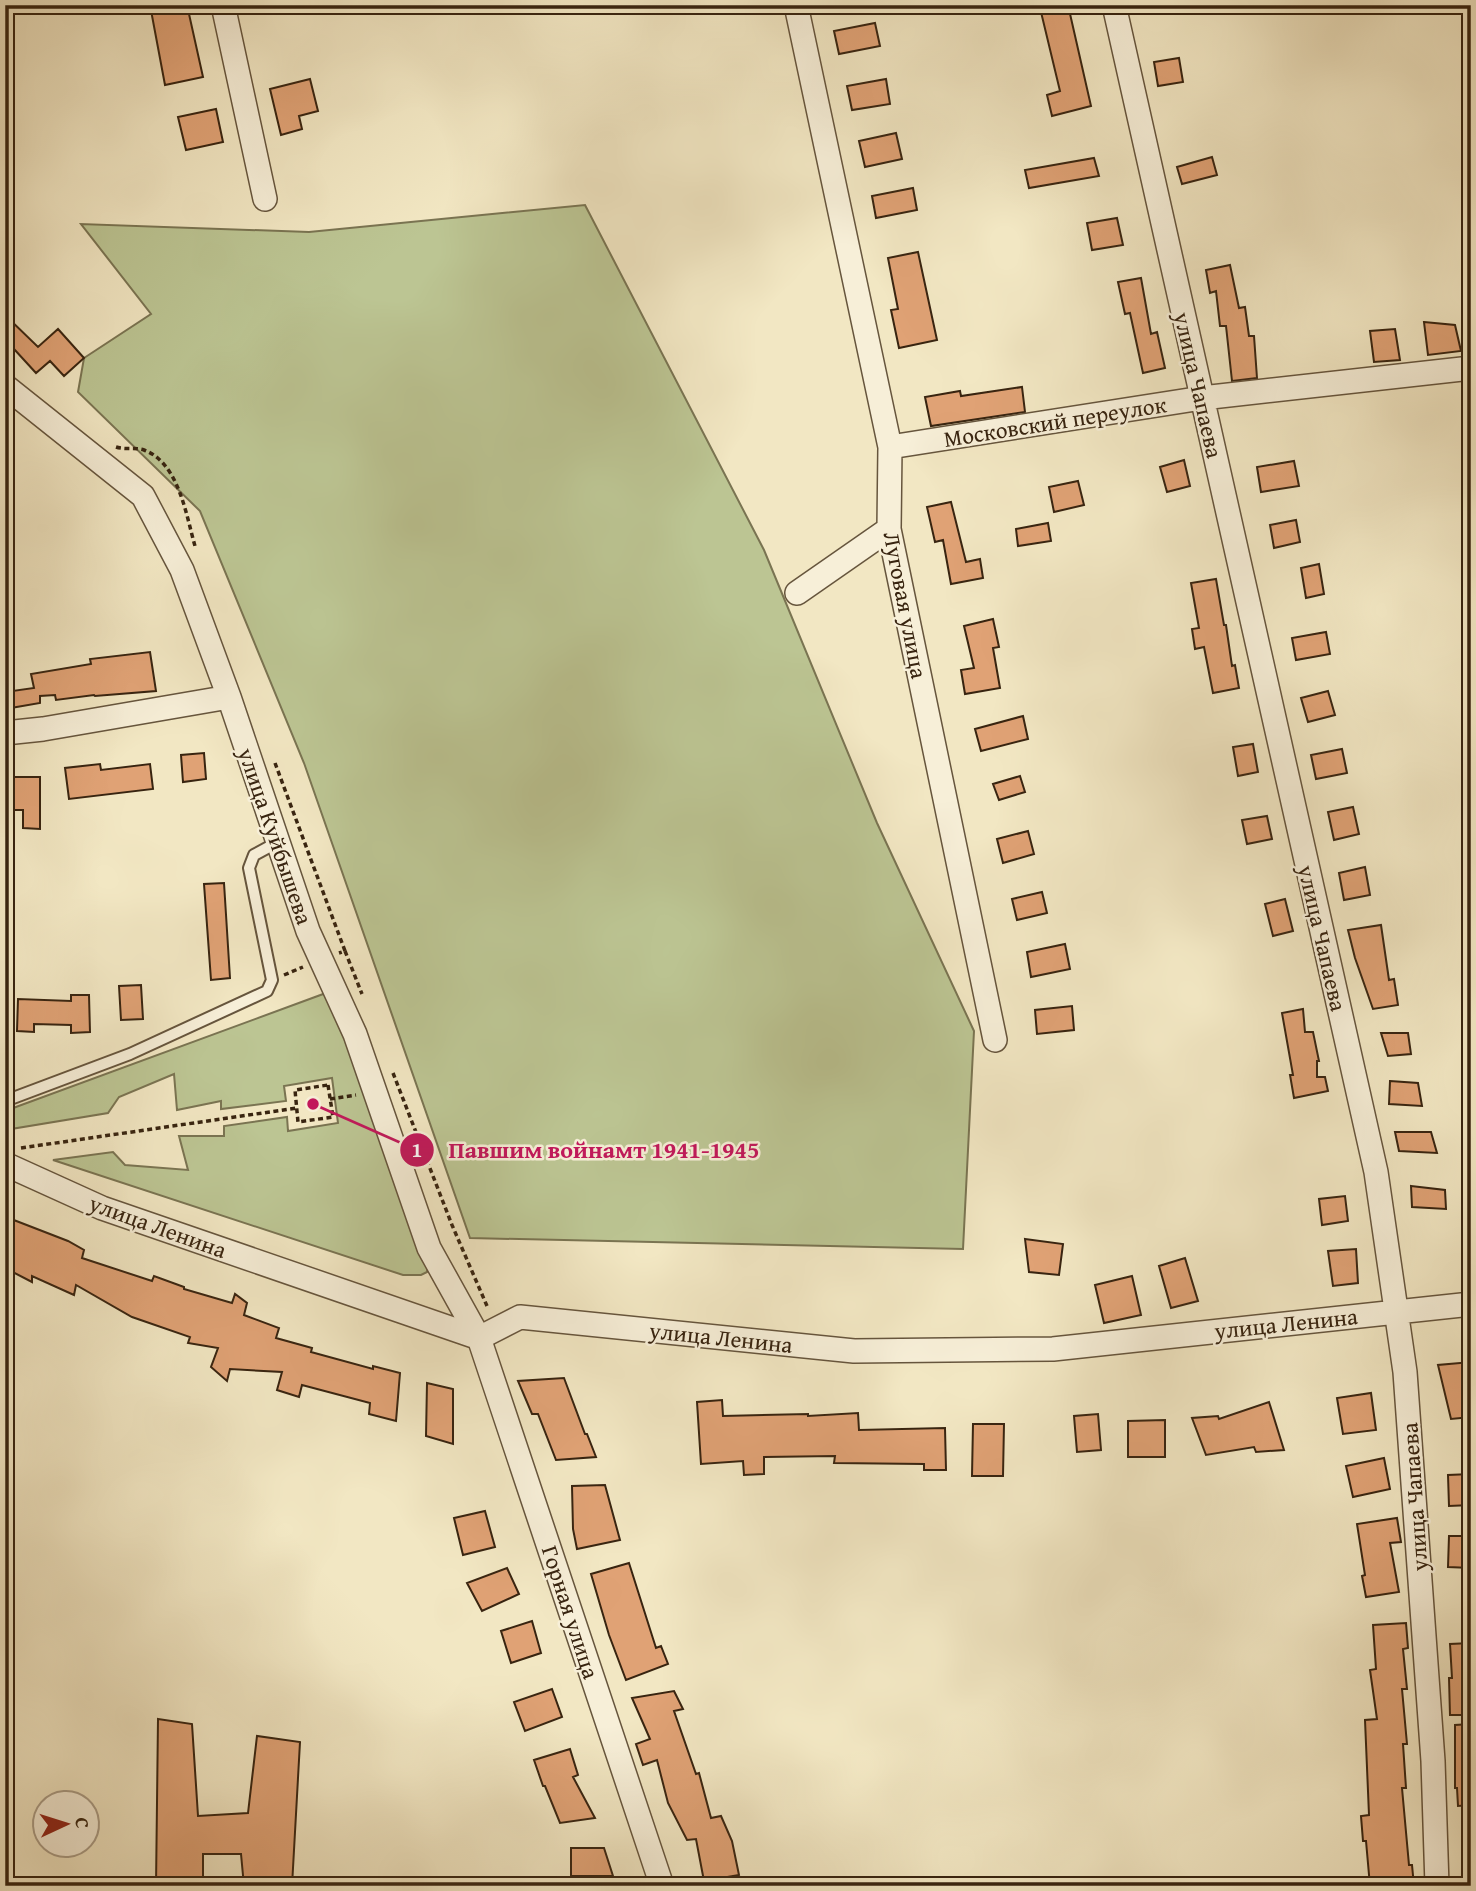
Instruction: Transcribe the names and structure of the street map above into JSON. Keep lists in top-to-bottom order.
{
  "streets": {
    "street": [
      "улица Чапаева",
      "Московский переулок",
      "Луговая улица",
      "улица Куйбышева",
      "улица Ленина",
      "Горная улица"
    ]
  },
  "crossings": [
    ["улица Чапаева", "Московский переулок"],
    ["улица Чапаева", "улица Ленина"],
    ["Московский переулок", "Луговая улица"],
    ["улица Куйбышева", "улица Ленина"],
    ["улица Куйбышева", "Горная улица"],
    ["улица Ленина", "Горная улица"]
  ],
  "places": ["Павшим войнамт 1941-1945"],
  "north": "right"
}
